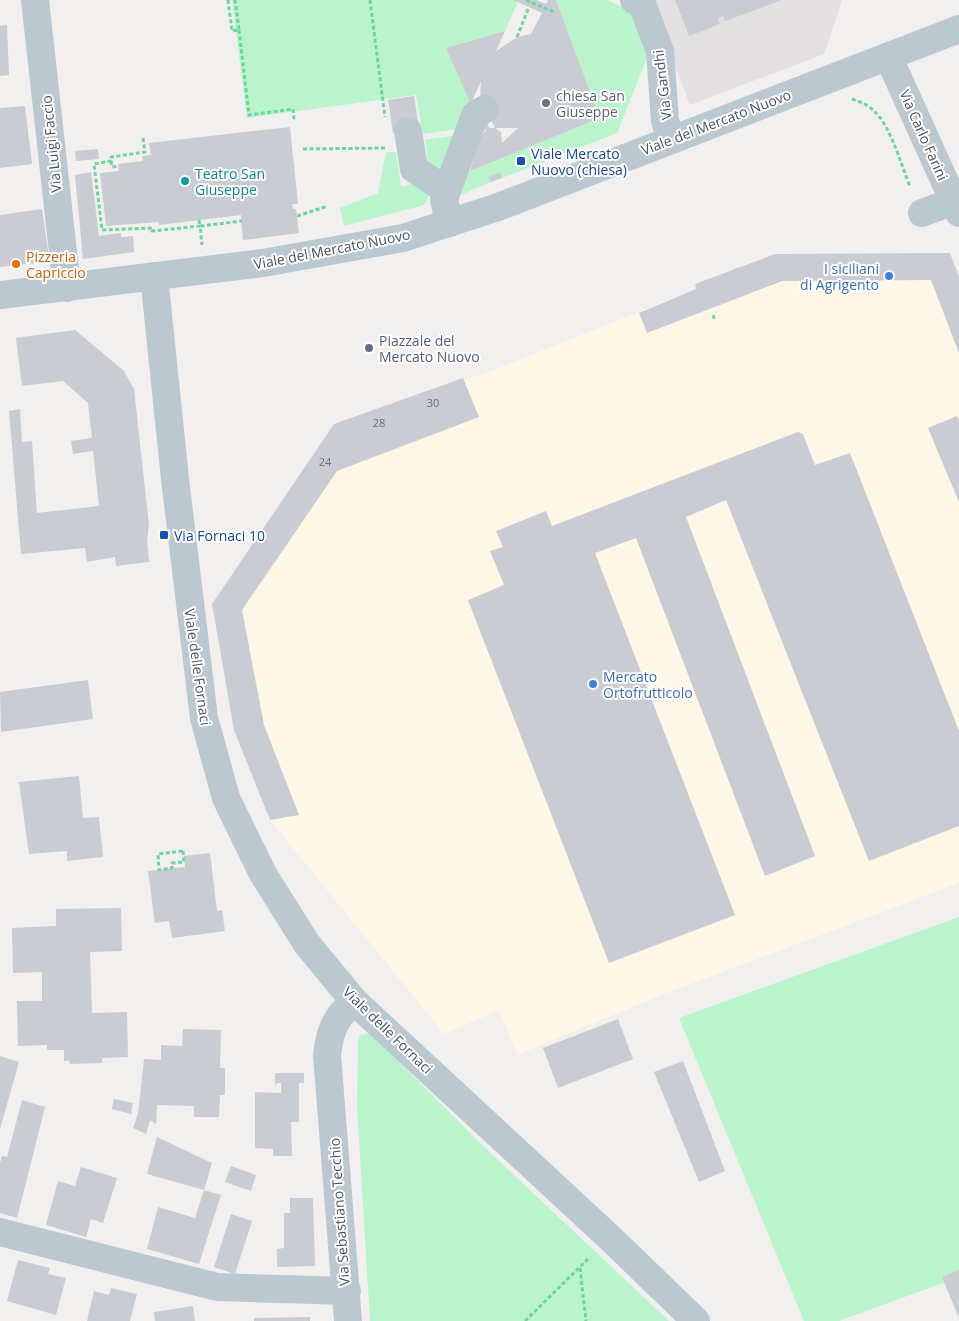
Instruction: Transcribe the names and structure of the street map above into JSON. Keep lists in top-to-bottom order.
{
  "streets": {
    "street": [
      "Via Gandhi",
      "Viale del Mercato Nuovo",
      "Via Carlo Farini",
      "Via Luigi Faccio",
      "Viale delle Fornaci",
      "Via Sebastiano Tecchio"
    ]
  },
  "crossings": [
    ["Via Gandhi", "Viale del Mercato Nuovo"],
    ["Viale del Mercato Nuovo", "Via Carlo Farini"],
    ["Viale del Mercato Nuovo", "Via Luigi Faccio"],
    ["Viale del Mercato Nuovo", "Viale delle Fornaci"],
    ["Viale delle Fornaci", "Via Sebastiano Tecchio"]
  ],
  "places": {
    "other": [
      "chiesa San Giuseppe",
      "Teatro San Giuseppe",
      "Pizzeria Capriccio",
      "I siciliani di Agrigento",
      "Piazzale del Mercato Nuovo",
      "Mercato Ortofrutticolo"
    ],
    "transit": ["Viale Mercato Nuovo (chiesa)", "Via Fornaci 10"]
  },
  "house_numbers": ["30", "28", "24"]
}
